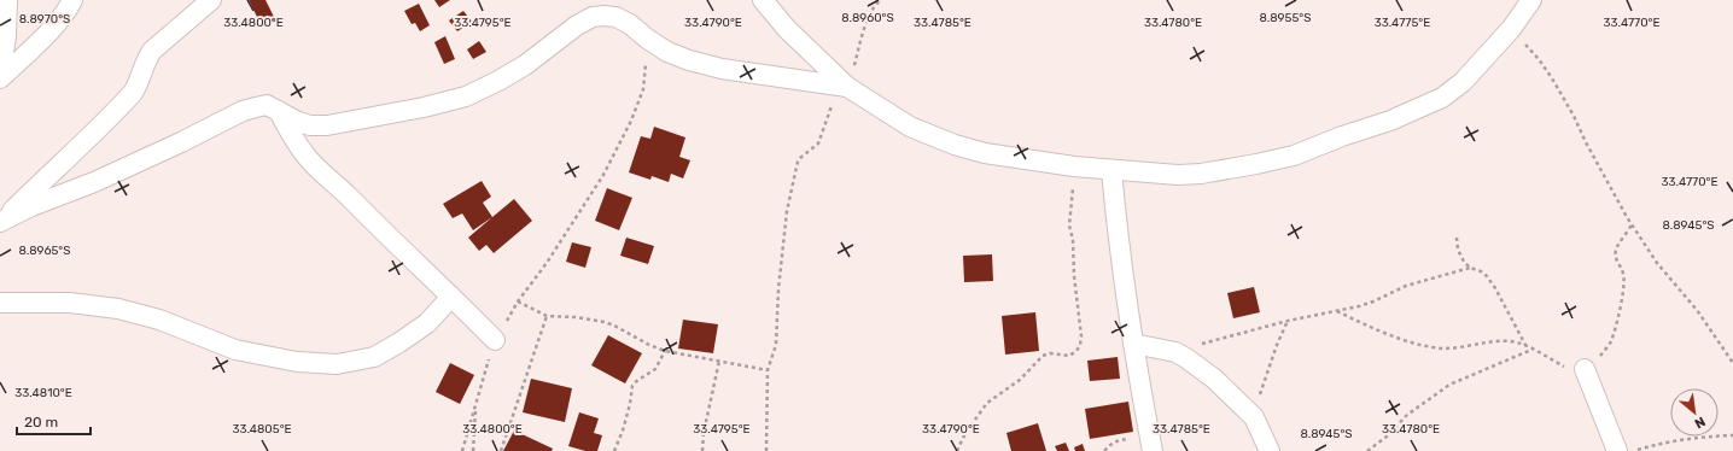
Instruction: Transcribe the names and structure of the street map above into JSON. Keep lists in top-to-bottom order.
{
  "scale_bar": "20 m",
  "north": "bottom right",
  "coordinates": [
    "8.8960°S",
    "8.8955°S",
    "8.8970°S",
    "33.4770°E",
    "33.4800°E",
    "33.4795°E",
    "33.4790°E",
    "33.4785°E",
    "33.4780°E",
    "33.4775°E",
    "8.8945°S",
    "8.8965°S",
    "33.4810°E",
    "33.4805°E"
  ]
}
